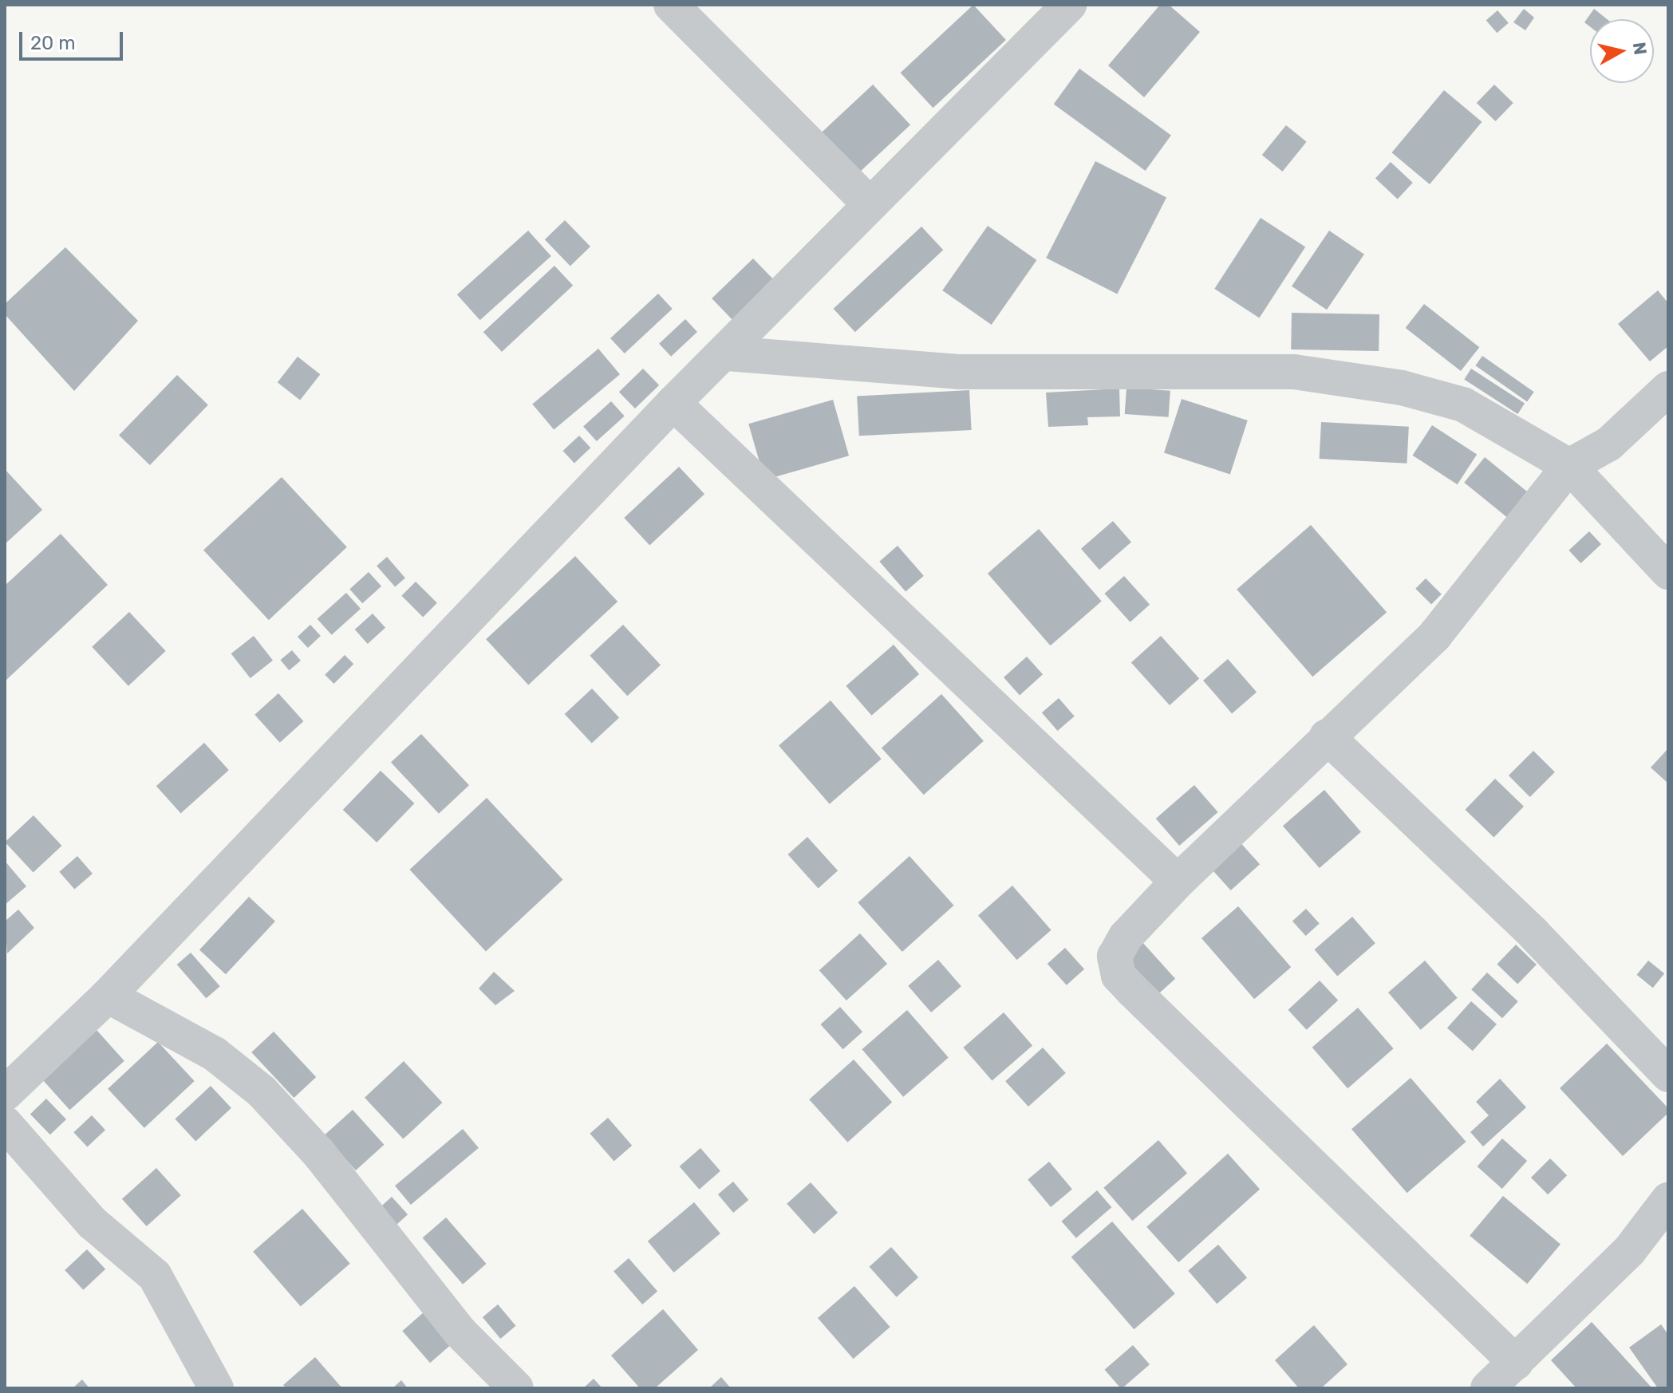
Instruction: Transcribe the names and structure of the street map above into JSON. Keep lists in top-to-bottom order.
{
  "scale_bar": "20 m",
  "north": "right"
}
